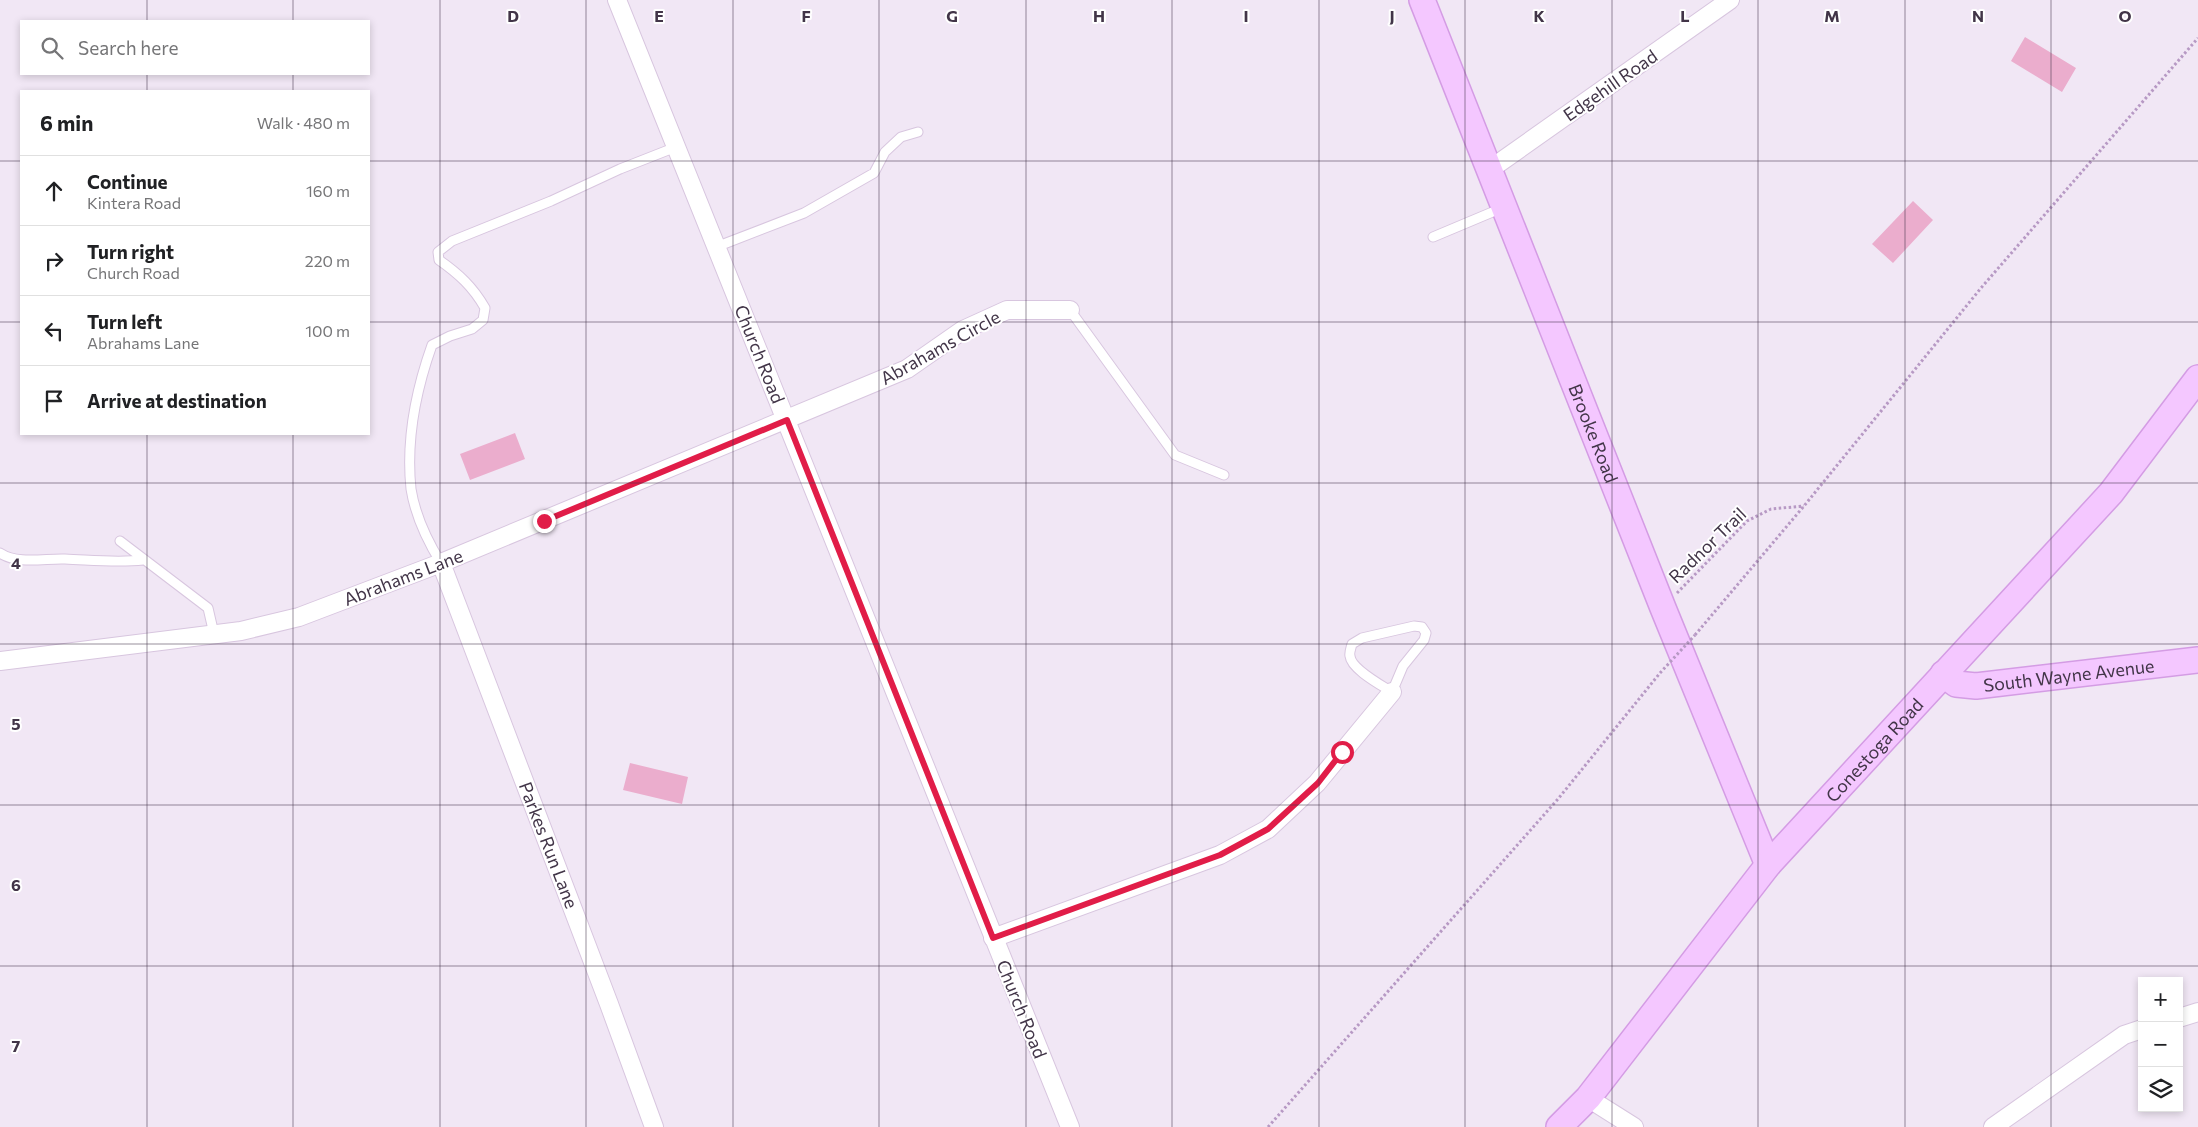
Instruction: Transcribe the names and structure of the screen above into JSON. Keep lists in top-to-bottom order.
{
  "streets": {
    "main road": ["Brooke Road", "South Wayne Avenue", "Conestoga Road"],
    "street": [
      "Edgehill Road",
      "Abrahams Circle",
      "Church Road",
      "Abrahams Lane",
      "Parkes Run Lane"
    ],
    "path": ["Radnor Trail"]
  },
  "crossings": [
    ["Edgehill Road", "Brooke Road"],
    ["Abrahams Circle", "Church Road"],
    ["Abrahams Circle", "Abrahams Lane"],
    ["Church Road", "Abrahams Lane"],
    ["Brooke Road", "Radnor Trail"],
    ["Brooke Road", "Conestoga Road"],
    ["Abrahams Lane", "Parkes Run Lane"],
    ["South Wayne Avenue", "Conestoga Road"]
  ],
  "page": {
    "search": "Search here",
    "heading": ["6 min", "Walk · 480 m"],
    "list": [
      ["Continue", "Kintera Road", "160 m"],
      ["Turn right", "Church Road", "220 m"],
      ["Turn left", "Abrahams Lane", "100 m"],
      "Arrive at destination"
    ],
    "map_buttons": ["+", "−"]
  },
  "grid": {
    "columns": [
      "D",
      "E",
      "F",
      "G",
      "H",
      "I",
      "J",
      "K",
      "L",
      "M",
      "N",
      "O"
    ],
    "rows": [
      "4",
      "5",
      "6",
      "7"
    ]
  }
}
